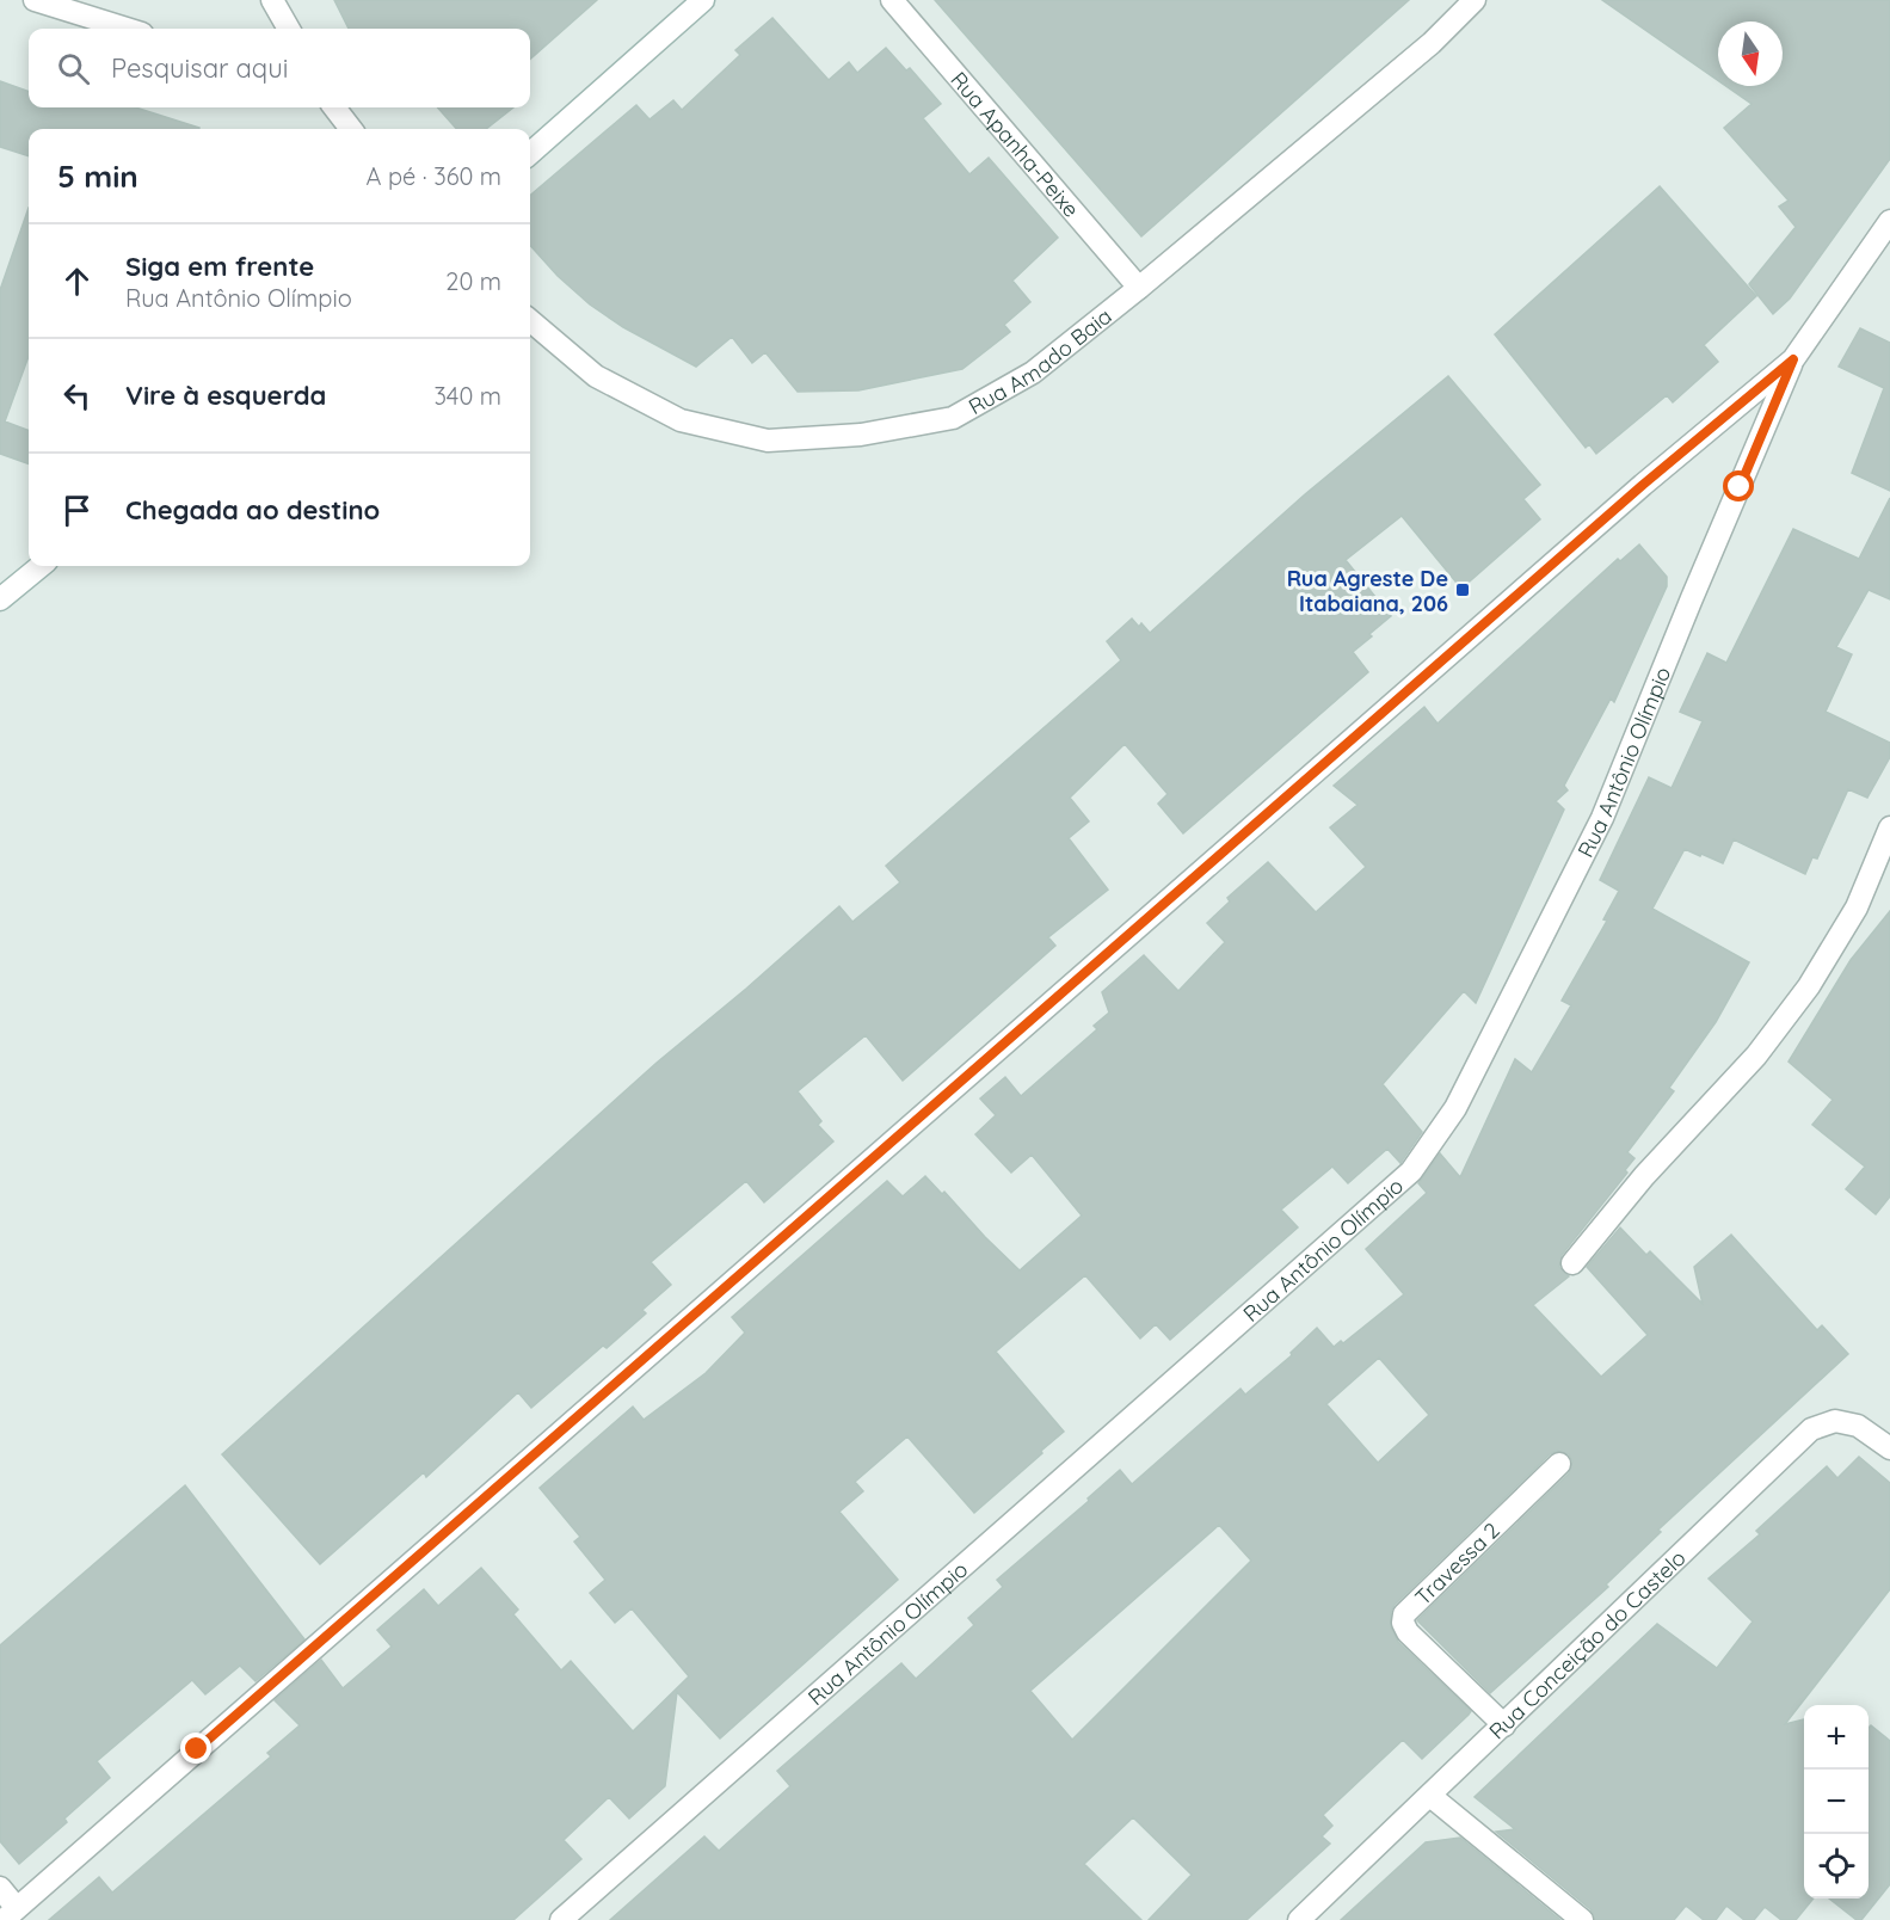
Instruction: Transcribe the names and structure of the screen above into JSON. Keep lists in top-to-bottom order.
{
  "streets": {
    "street": [
      "Rua Apanha-Peixe",
      "Rua Amado Baia",
      "Rua Antônio Olímpio",
      "Travessa 2",
      "Rua Conceição do Castelo"
    ]
  },
  "crossings": [
    ["Rua Apanha-Peixe", "Rua Amado Baia"],
    ["Travessa 2", "Rua Conceição do Castelo"]
  ],
  "places": {
    "transit": ["Rua Agreste De Itabaiana, 206"]
  },
  "north": "bottom",
  "page": {
    "search": "Pesquisar aqui",
    "heading": ["5 min", "A pé · 360 m"],
    "list": [
      ["Siga em frente", "Rua Antônio Olímpio", "20 m"],
      ["Vire à esquerda", "340 m"],
      "Chegada ao destino"
    ],
    "map_buttons": ["+", "−"]
  }
}
